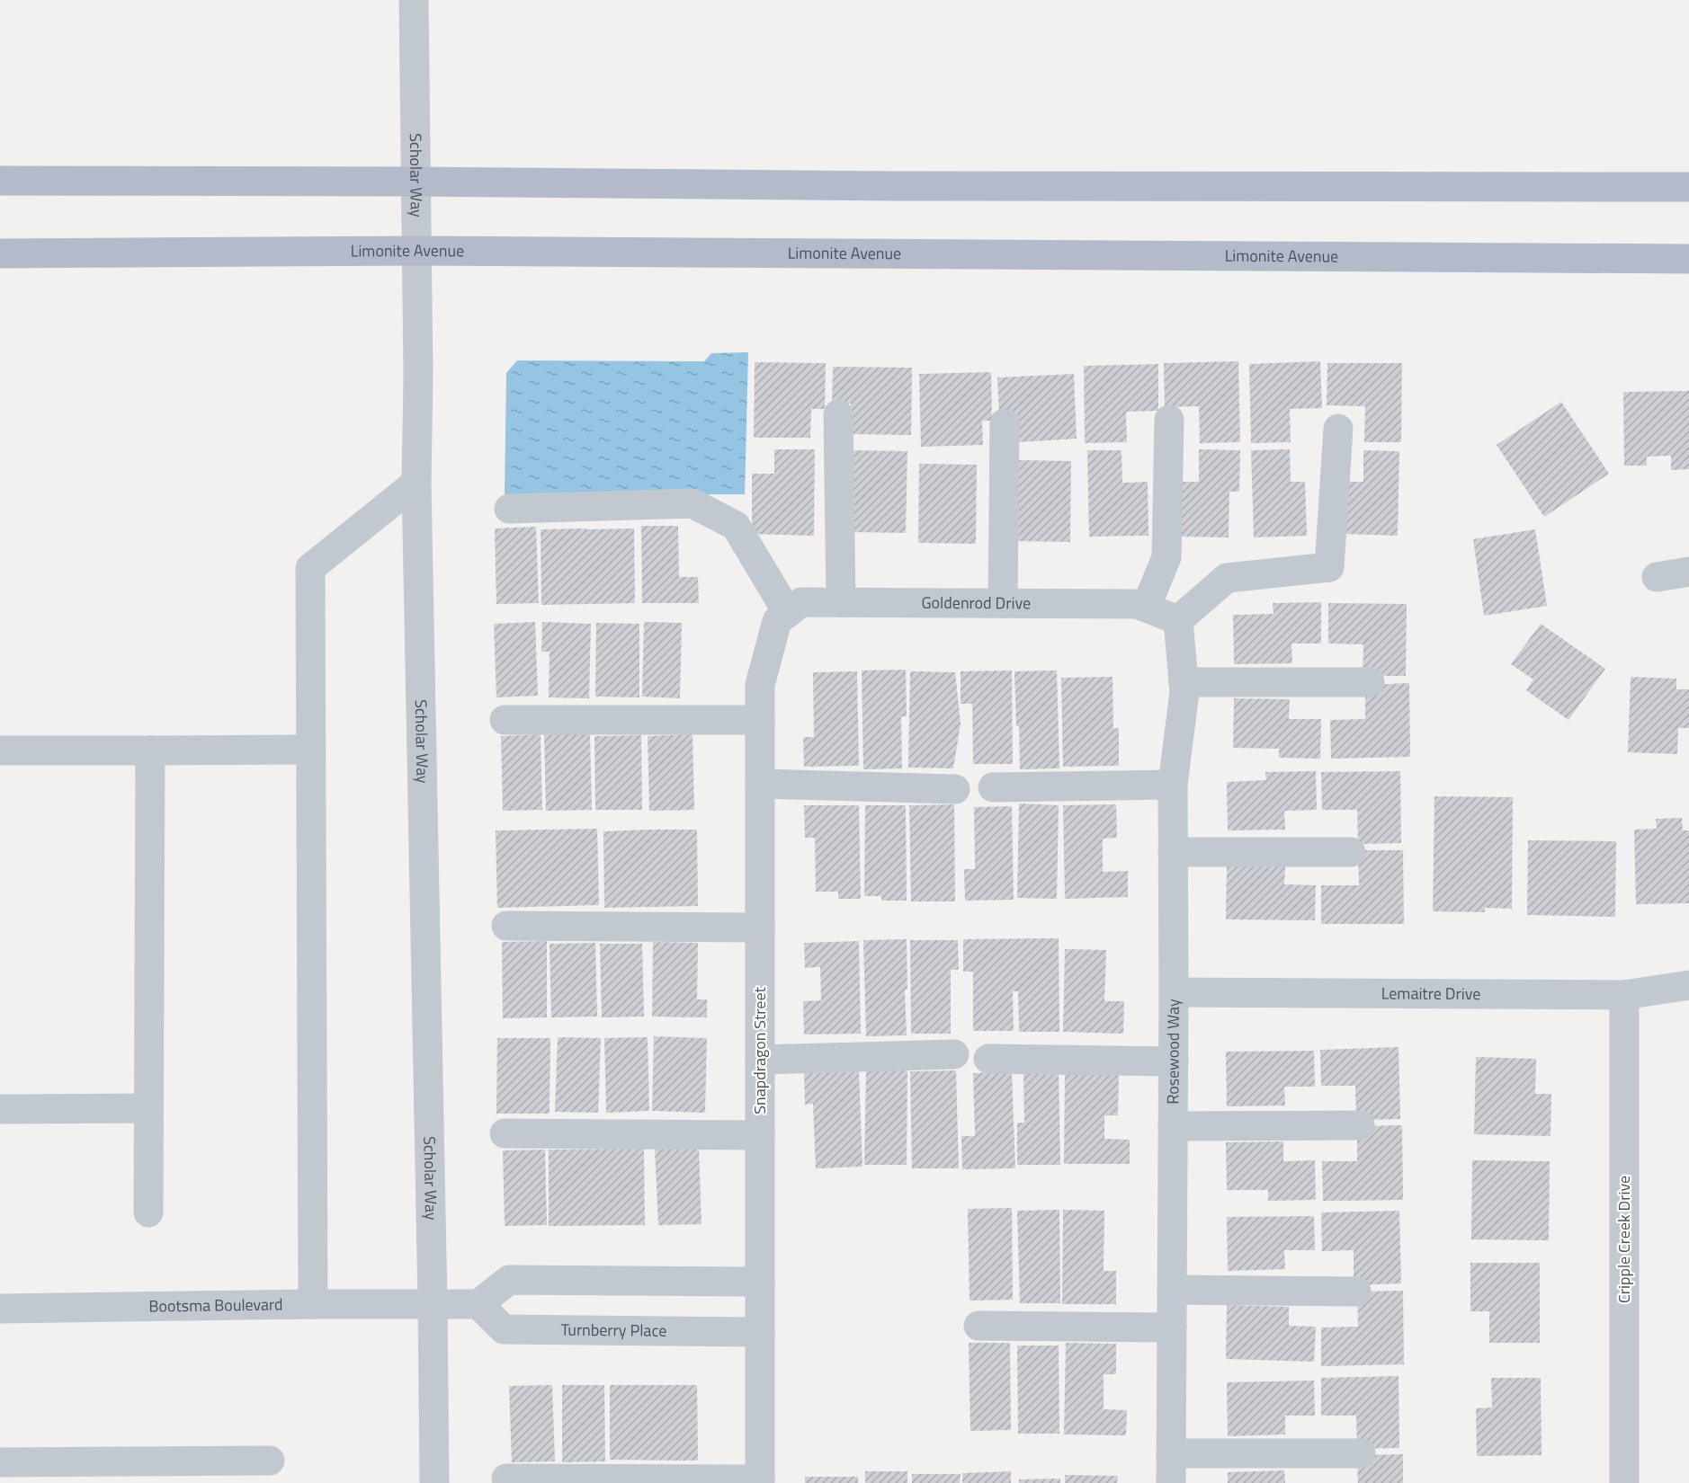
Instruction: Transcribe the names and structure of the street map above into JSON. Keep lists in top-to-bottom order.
{
  "streets": {
    "main road": ["Limonite Avenue"],
    "street": [
      "Scholar Way",
      "Goldenrod Drive",
      "Lemaitre Drive",
      "Snapdragon Street",
      "Rosewood Way",
      "Cripple Creek Drive",
      "Bootsma Boulevard",
      "Turnberry Place"
    ]
  },
  "crossings": [
    ["Scholar Way", "Limonite Avenue"],
    ["Scholar Way", "Bootsma Boulevard"],
    ["Goldenrod Drive", "Snapdragon Street"],
    ["Goldenrod Drive", "Rosewood Way"],
    ["Lemaitre Drive", "Rosewood Way"],
    ["Lemaitre Drive", "Cripple Creek Drive"],
    ["Snapdragon Street", "Turnberry Place"]
  ]
}
